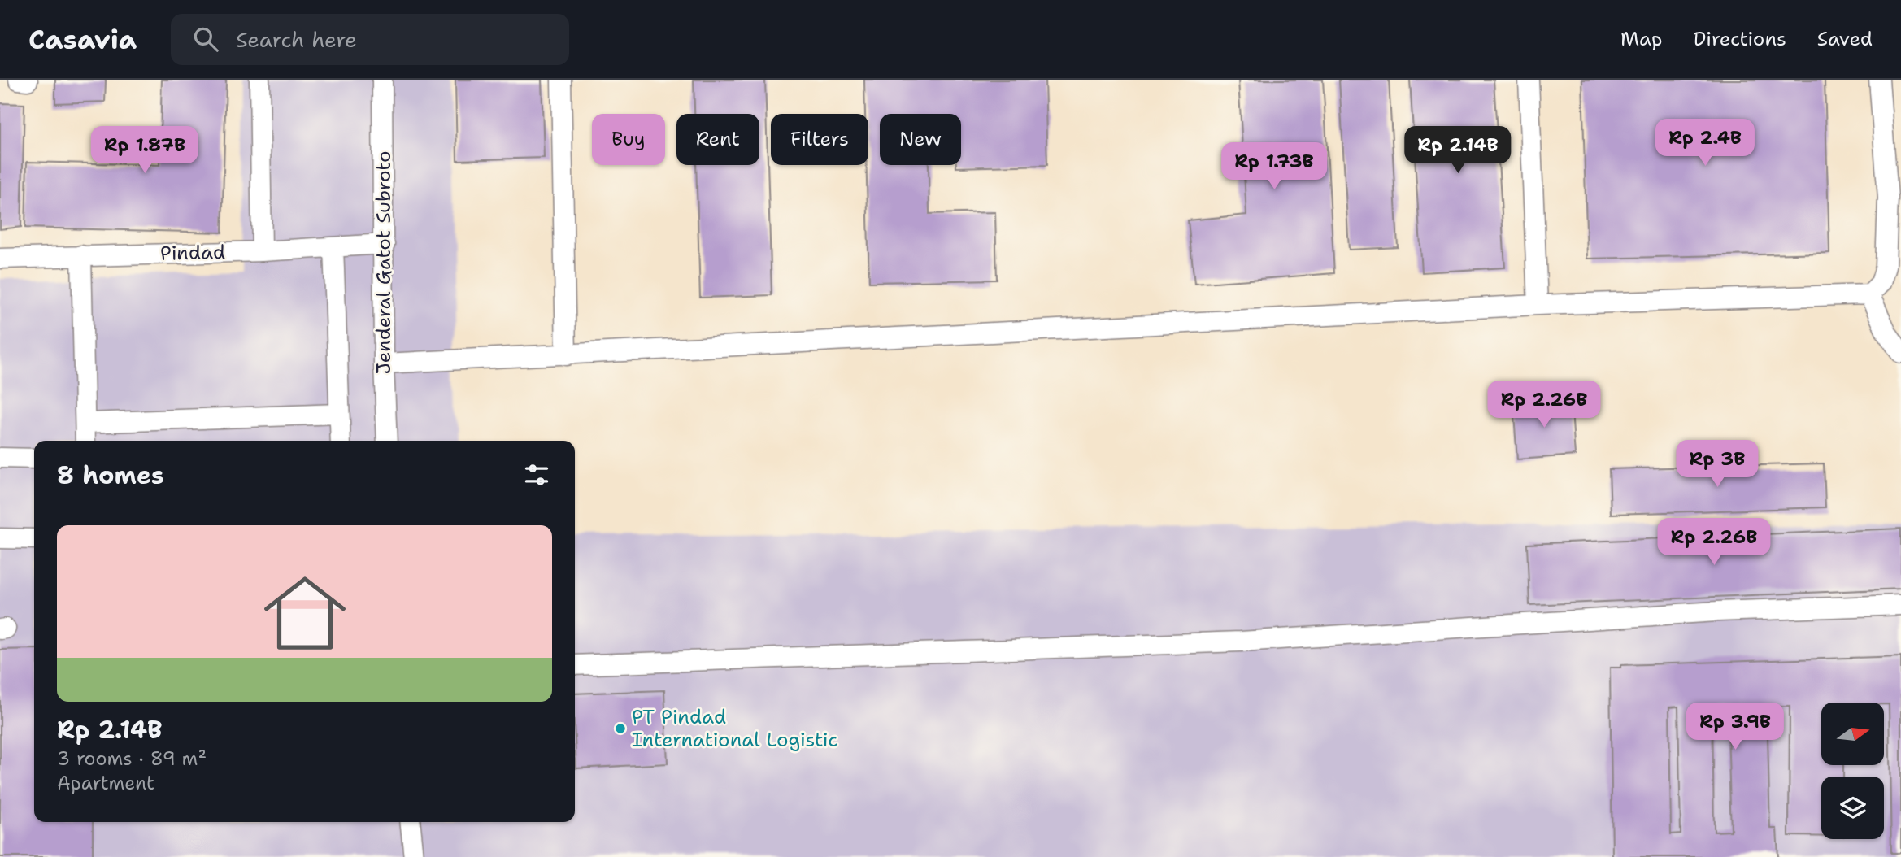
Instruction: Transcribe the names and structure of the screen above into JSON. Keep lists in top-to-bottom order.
{
  "streets": {
    "lane": ["Pindad", "Jenderal Gatot Subroto"]
  },
  "crossings": [
    ["Pindad", "Jenderal Gatot Subroto"]
  ],
  "places": ["PT Pindad International Logistic"],
  "north": "right",
  "page": {
    "header": "Casavia",
    "search": "Search here",
    "nav": ["Map", "Directions", "Saved"],
    "chip": [
      "Buy",
      "Rent",
      "Filters",
      "New"
    ],
    "price": [
      "Rp 2.4B",
      "Rp 1.87B",
      "Rp 2.14B",
      "Rp 1.73B",
      "Rp 2.26B",
      "Rp 3B",
      "Rp 2.26B",
      "Rp 3.9B"
    ],
    "heading": "8 homes",
    "list": [
      {
        "name": "Rp 2.14B",
        "note": "3 rooms · 89 m² · Apartment"
      }
    ]
  }
}
